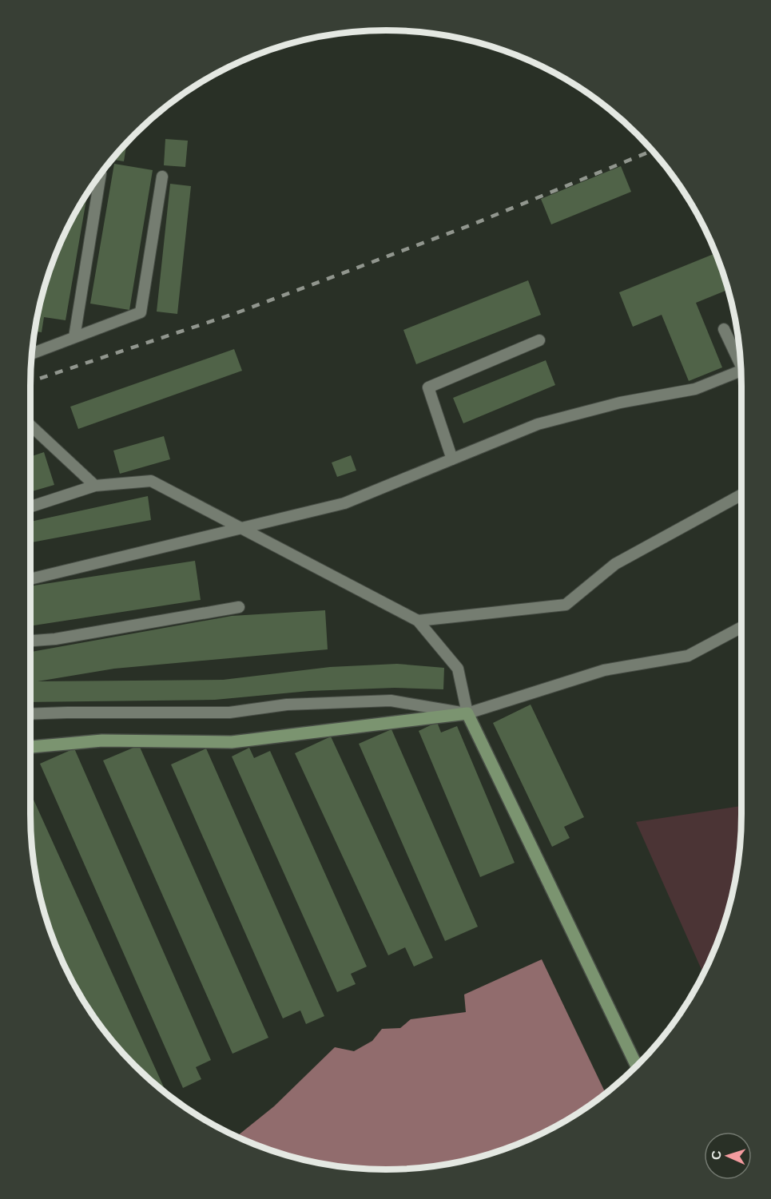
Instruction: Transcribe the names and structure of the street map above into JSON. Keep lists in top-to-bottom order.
{
  "north": "left"
}
